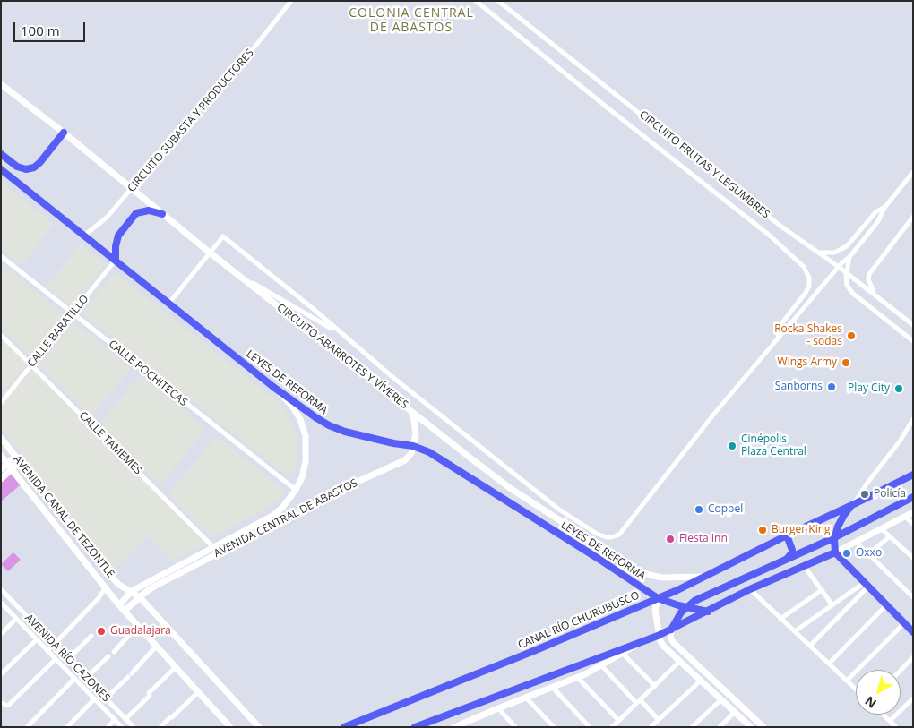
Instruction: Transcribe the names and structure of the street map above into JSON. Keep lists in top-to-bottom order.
{
  "streets": {
    "main road": [
      "CIRCUITO ABARROTES Y VÍVERES",
      "LEYES DE REFORMA",
      "AVENIDA CANAL DE TEZONTLE",
      "AVENIDA CENTRAL DE ABASTOS",
      "CANAL RÍO CHURUBUSCO"
    ],
    "street": [
      "CIRCUITO SUBASTA Y PRODUCTORES",
      "CIRCUITO FRUTAS Y LEGUMBRES",
      "CALLE BARATILLO",
      "CALLE POCHITECAS",
      "CALLE TAMEMES",
      "AVENIDA RÍO CAZONES"
    ]
  },
  "crossings": [
    ["CIRCUITO SUBASTA Y PRODUCTORES", "CIRCUITO ABARROTES Y VÍVERES"],
    ["CIRCUITO SUBASTA Y PRODUCTORES", "LEYES DE REFORMA"],
    ["CALLE BARATILLO", "CALLE POCHITECAS"],
    ["CALLE BARATILLO", "LEYES DE REFORMA"],
    ["CALLE BARATILLO", "CALLE TAMEMES"],
    ["CIRCUITO ABARROTES Y VÍVERES", "CANAL RÍO CHURUBUSCO"],
    ["CALLE POCHITECAS", "AVENIDA CENTRAL DE ABASTOS"],
    ["LEYES DE REFORMA", "AVENIDA CENTRAL DE ABASTOS"],
    ["LEYES DE REFORMA", "CANAL RÍO CHURUBUSCO"],
    ["CALLE TAMEMES", "AVENIDA CENTRAL DE ABASTOS"],
    ["AVENIDA CANAL DE TEZONTLE", "AVENIDA CENTRAL DE ABASTOS"]
  ],
  "districts": ["COLONIA CENTRAL DE ABASTOS"],
  "places": [
    "Rocka Shakes - sodas",
    "Wings Army",
    "Sanborns",
    "Play City",
    "Cinépolis Plaza Central",
    "Policía",
    "Coppel",
    "Burger King",
    "Fiesta Inn",
    "Oxxo",
    "Guadalajara"
  ],
  "scale_bar": "100 m",
  "north": "bottom left"
}
